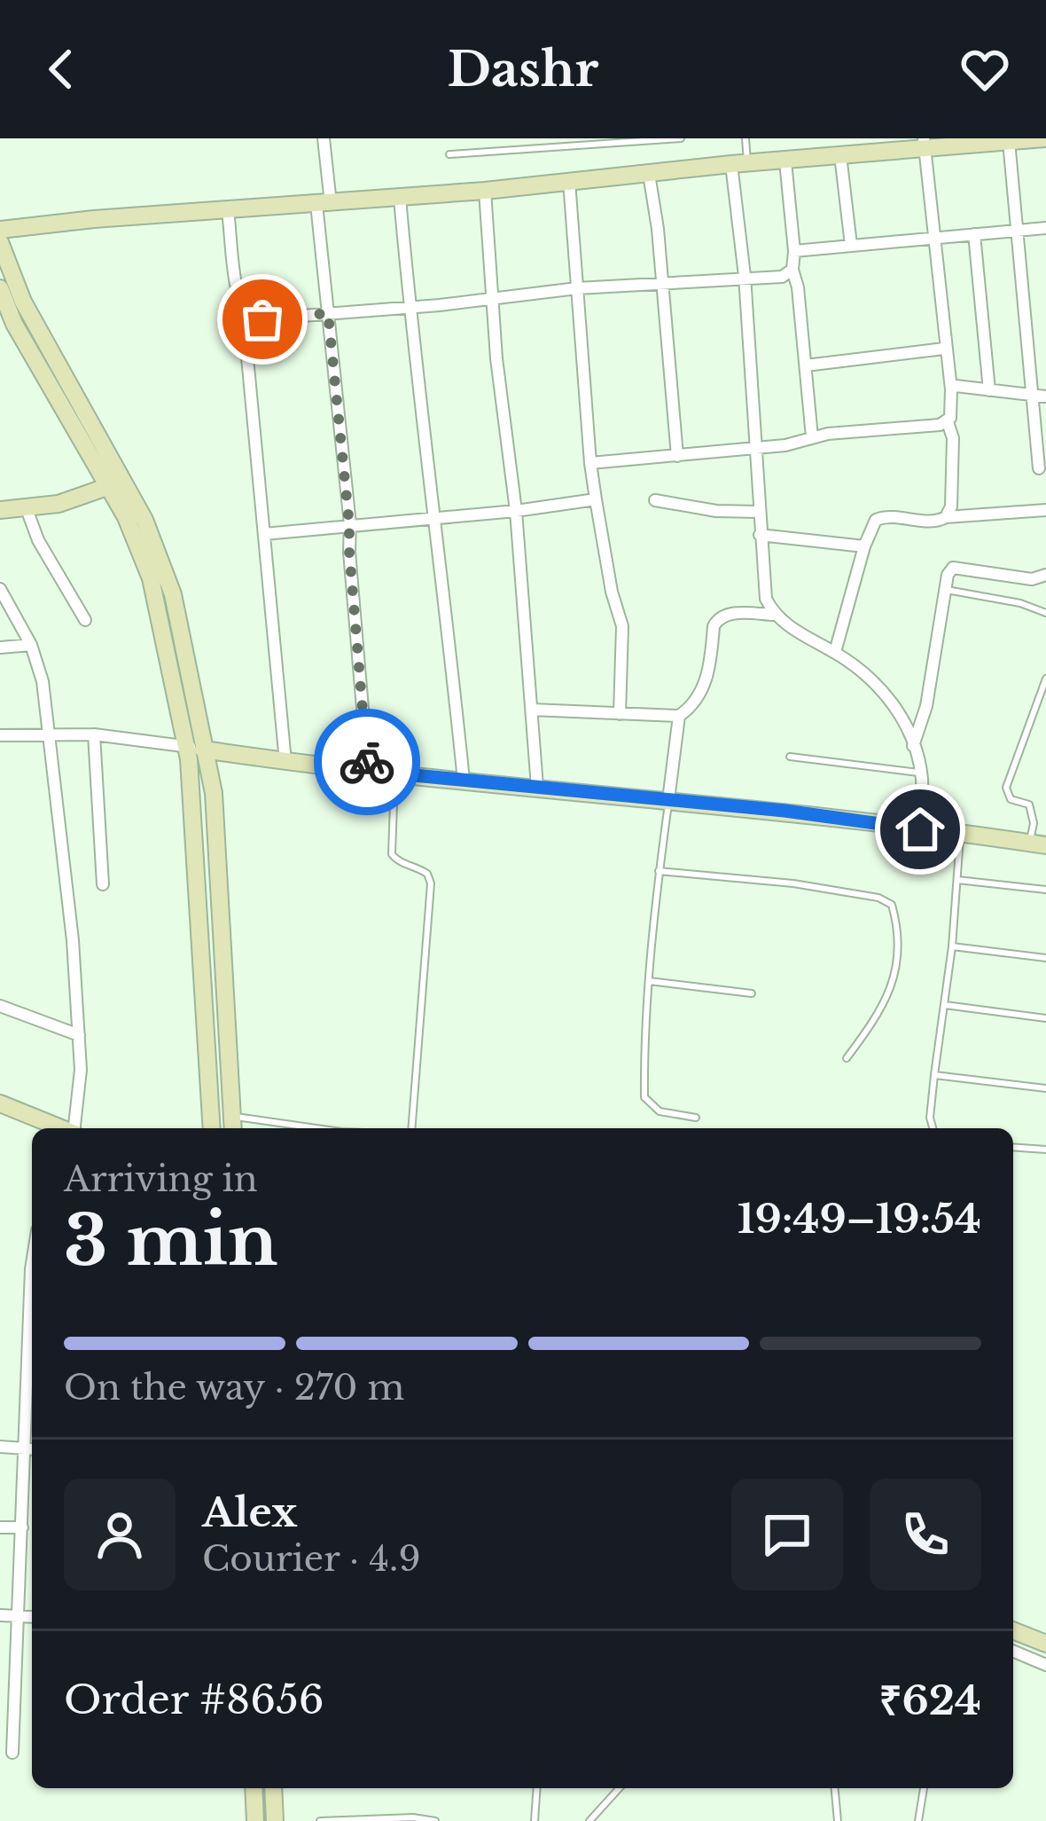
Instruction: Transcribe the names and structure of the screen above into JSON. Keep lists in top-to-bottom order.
{
  "page": {
    "header": "Dashr",
    "heading": ["3 min", "Arriving in", "19:49–19:54"],
    "panel": [
      "Alex",
      "Courier · 4.9",
      "Order #8656",
      "₹624"
    ],
    "bar": "On the way · 270 m"
  }
}
